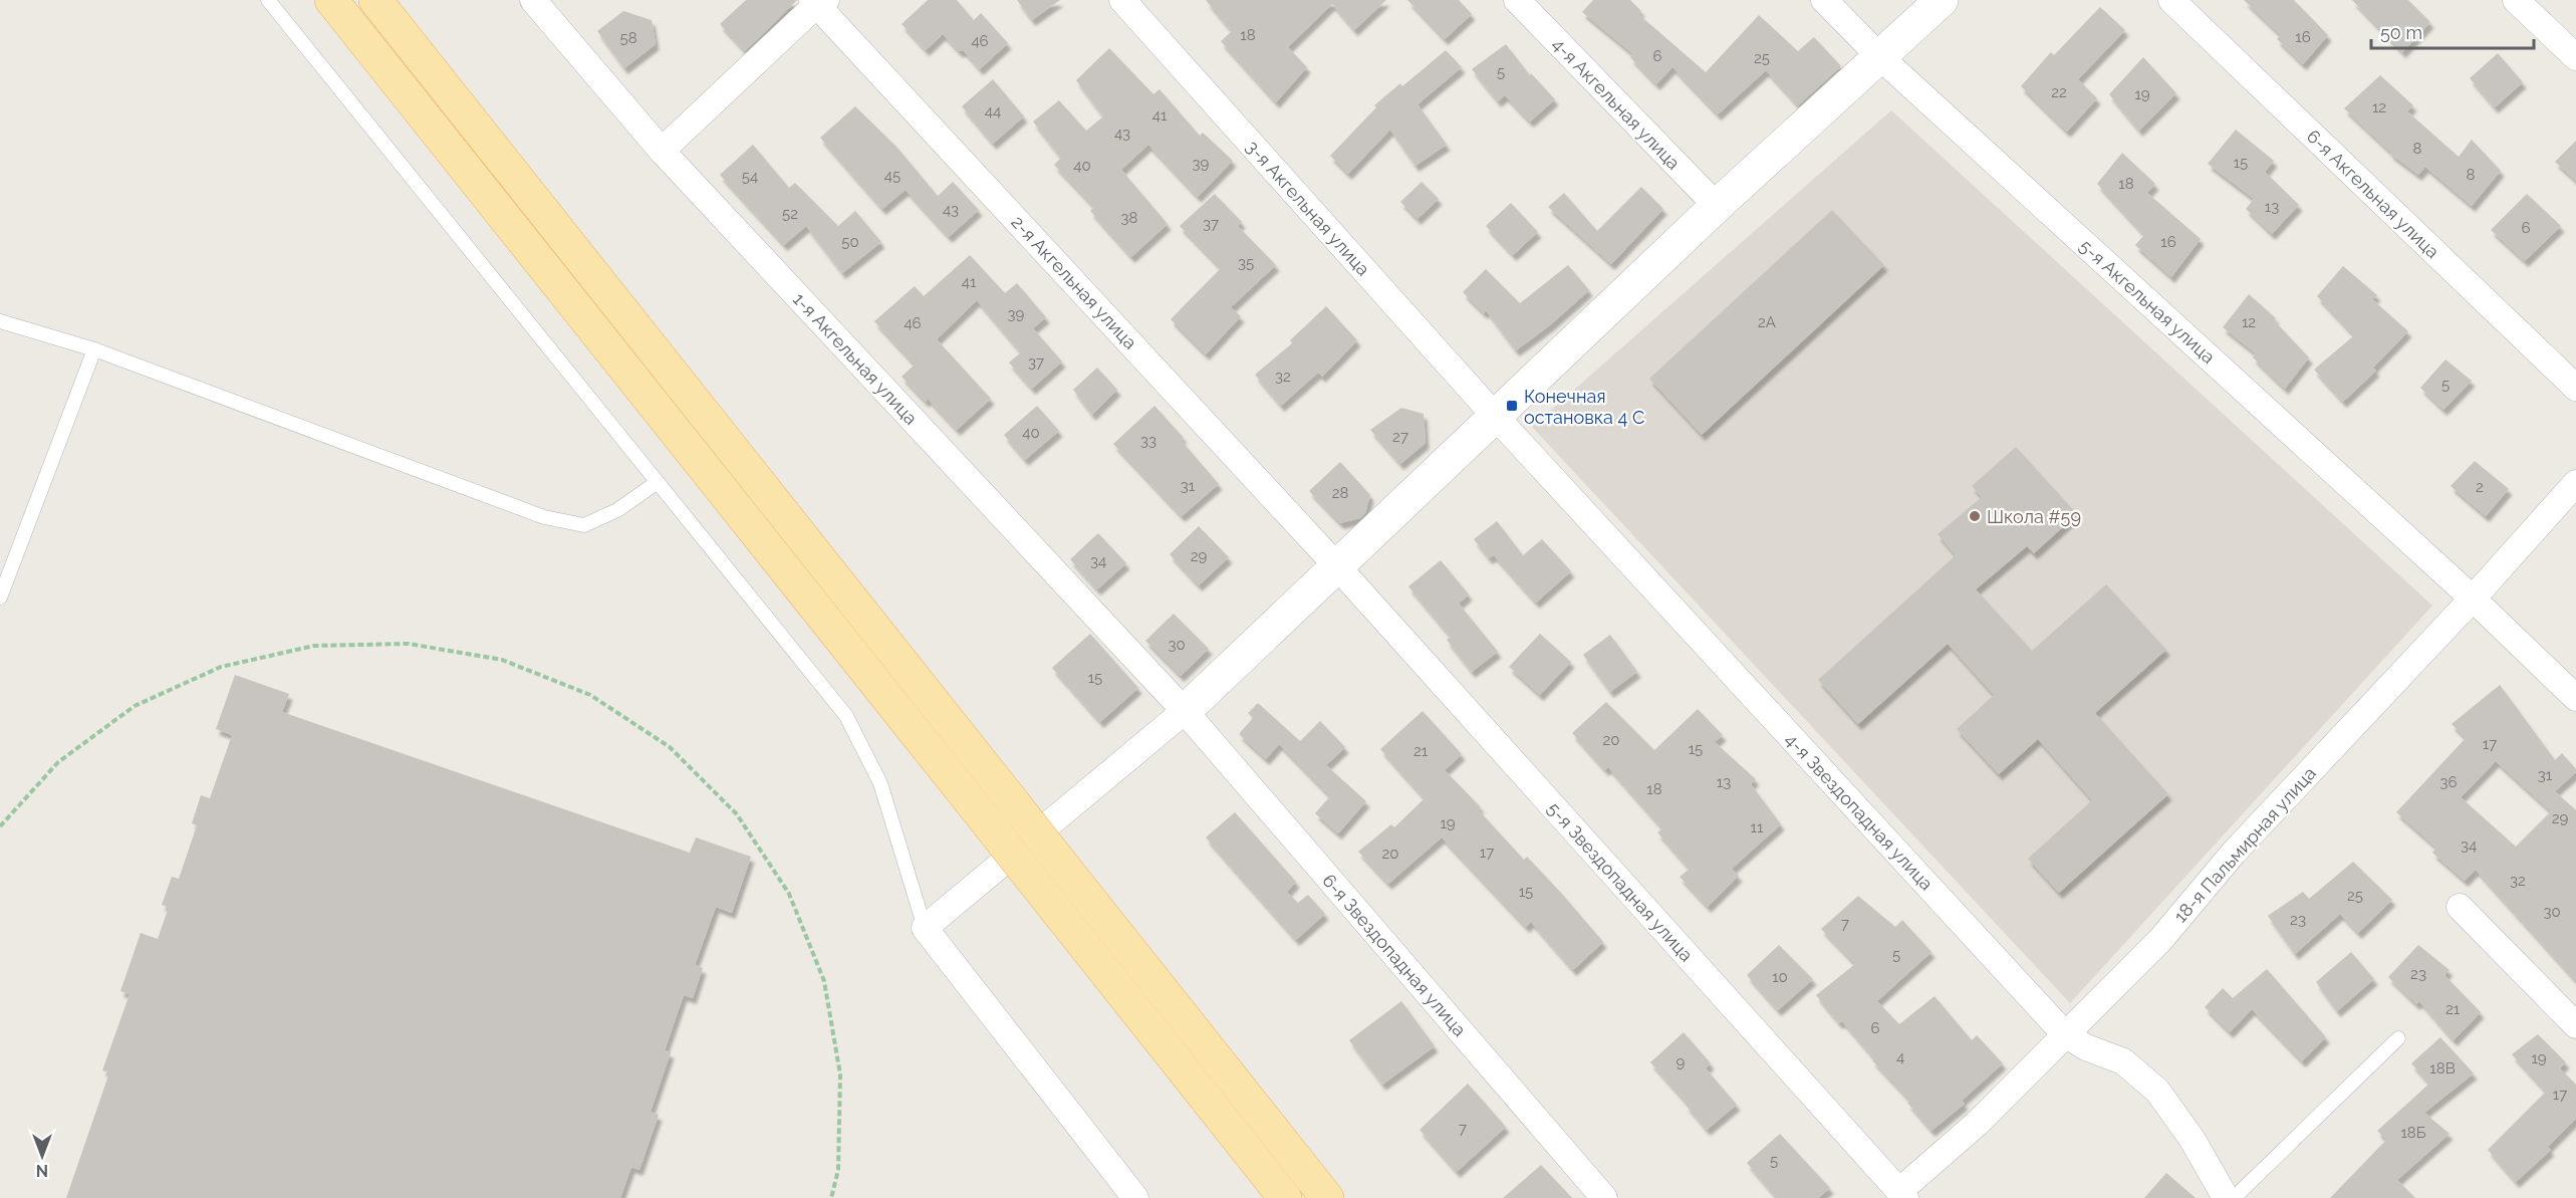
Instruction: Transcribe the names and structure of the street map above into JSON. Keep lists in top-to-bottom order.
{
  "streets": {
    "street": [
      "4-я Акгельная улица",
      "6-я Акгельная улица",
      "3-я Акгельная улица",
      "2-я Акгельная улица",
      "5-я Акгельная улица",
      "1-я Акгельная улица",
      "4-я Звездопадная улица",
      "18-я Пальмирная улица",
      "5-я Звездопадная улица",
      "6-я Звездопадная улица"
    ]
  },
  "crossings": [
    ["3-я Акгельная улица", "4-я Звездопадная улица"],
    ["2-я Акгельная улица", "5-я Звездопадная улица"],
    ["5-я Акгельная улица", "18-я Пальмирная улица"],
    ["1-я Акгельная улица", "6-я Звездопадная улица"],
    ["4-я Звездопадная улица", "18-я Пальмирная улица"],
    ["18-я Пальмирная улица", "5-я Звездопадная улица"]
  ],
  "places": {
    "transit": ["Конечная остановка 4 С"],
    "other": ["Школа #59"]
  },
  "house_numbers": [
    "18",
    "16",
    "58",
    "46",
    "6",
    "25",
    "5",
    "22",
    "19",
    "12",
    "44",
    "41",
    "43",
    "8",
    "15",
    "39",
    "40",
    "8",
    "45",
    "54",
    "18",
    "13",
    "43",
    "52",
    "38",
    "37",
    "6",
    "50",
    "16",
    "35",
    "41",
    "39",
    "2А",
    "12",
    "46",
    "37",
    "32",
    "5",
    "40",
    "27",
    "33",
    "31",
    "2",
    "28",
    "29",
    "34",
    "30",
    "15",
    "20",
    "17",
    "15",
    "21",
    "31",
    "13",
    "36",
    "18",
    "29",
    "19",
    "11",
    "34",
    "17",
    "20",
    "32",
    "15",
    "25",
    "30",
    "23",
    "7",
    "5",
    "23",
    "10",
    "21",
    "6",
    "4",
    "19",
    "9",
    "18В",
    "17",
    "7",
    "18Б",
    "5"
  ],
  "scale_bar": "50 m",
  "north": "bottom"
}
